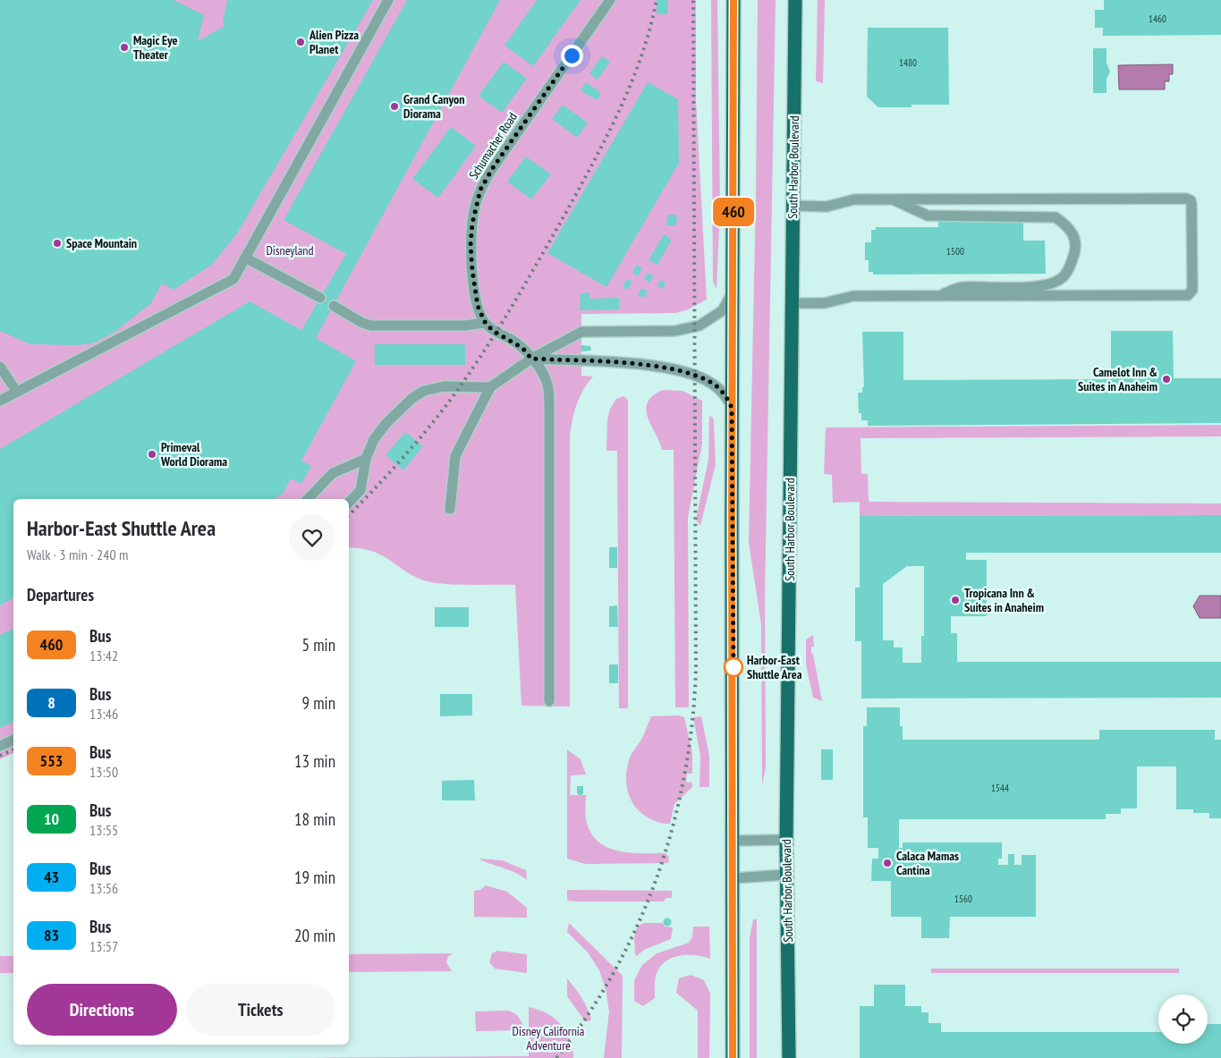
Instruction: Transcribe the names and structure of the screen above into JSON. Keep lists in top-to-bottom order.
{
  "streets": {
    "main road": ["South Harbor Boulevard"],
    "lane": ["Schumacher Road"]
  },
  "parks": ["Disneyland", "Disney California Adventure"],
  "places": [
    "Alien Pizza Planet",
    "Magic Eye Theater",
    "Grand Canyon Diorama",
    "Space Mountain",
    "Camelot Inn & Suites in Anaheim",
    "Primeval World Diorama",
    "Tropicana Inn & Suites in Anaheim",
    "Harbor-East Shuttle Area",
    "Calaca Mamas Cantina"
  ],
  "lines": ["bus line 460"],
  "house_numbers": [
    "1460",
    "1480",
    "1500",
    "1544",
    "1560"
  ],
  "page": {
    "on_map": "460",
    "heading": [
      ["Harbor-East Shuttle Area", "Walk · 3 min · 240 m"],
      "Departures"
    ],
    "list": [
      {
        "mark": "460",
        "name": "Bus",
        "note": "13:42",
        "value": "5 min"
      },
      {
        "mark": "8",
        "name": "Bus",
        "note": "13:46",
        "value": "9 min"
      },
      {
        "mark": "553",
        "name": "Bus",
        "note": "13:50",
        "value": "13 min"
      },
      {
        "mark": "10",
        "name": "Bus",
        "note": "13:55",
        "value": "18 min"
      },
      {
        "mark": "43",
        "name": "Bus",
        "note": "13:56",
        "value": "19 min"
      },
      {
        "mark": "83",
        "name": "Bus",
        "note": "13:57",
        "value": "20 min"
      }
    ],
    "buttons": ["Directions", "Tickets"]
  }
}
